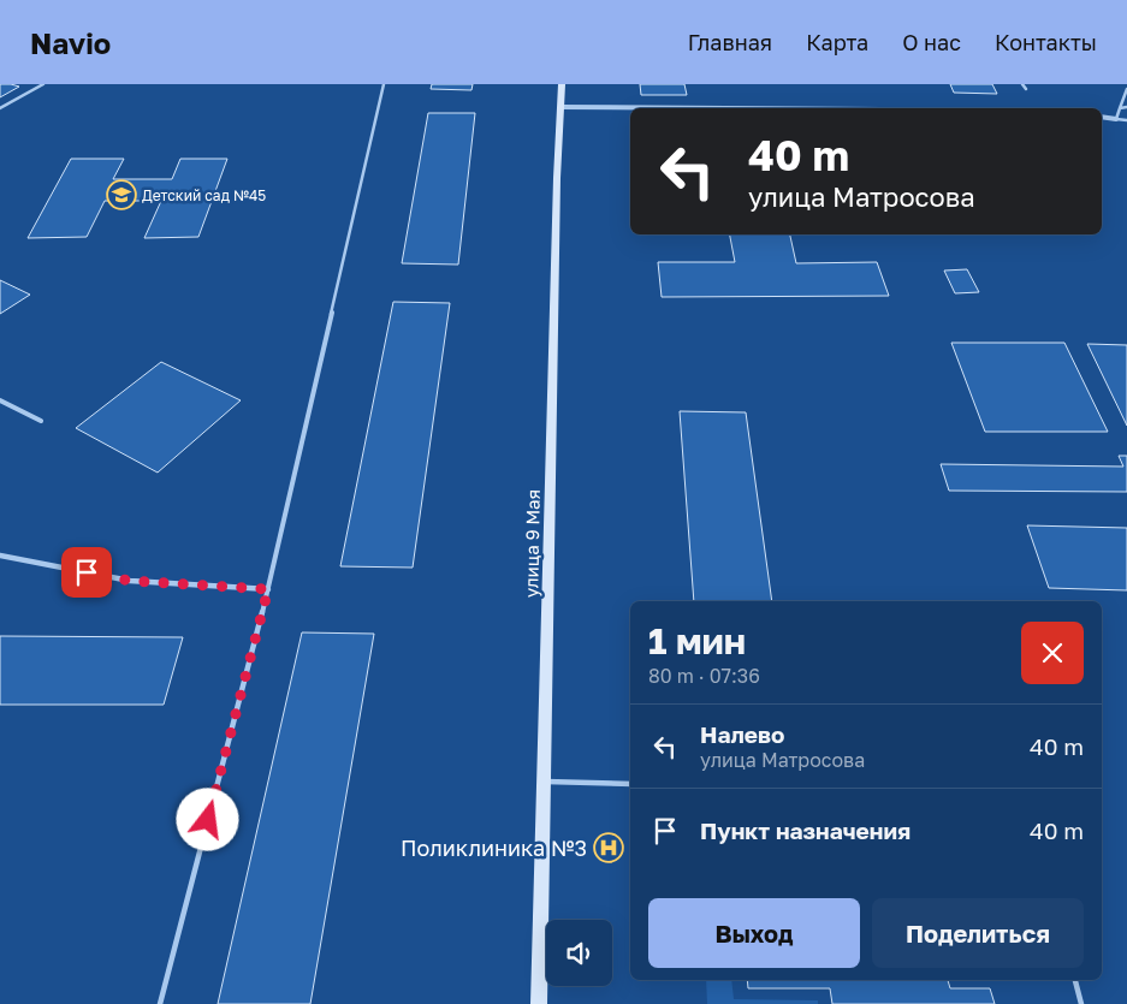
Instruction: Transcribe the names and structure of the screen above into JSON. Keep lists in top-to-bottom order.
{
  "streets": {
    "main road": ["улица 9 Мая"]
  },
  "places": {
    "school or university": ["Детский сад №45"],
    "hospital": ["Поликлиника №3"]
  },
  "page": {
    "header": "Navio",
    "nav": [
      "Главная",
      "Карта",
      "О нас",
      "Контакты"
    ],
    "turn": ["40 m", "улица Матросова"],
    "heading": ["1 мин", "80 m · 07:36"],
    "list": [
      {
        "name": "Налево",
        "note": "улица Матросова",
        "value": "40 m"
      },
      {
        "name": "Пункт назначения",
        "value": "40 m"
      }
    ],
    "buttons": ["Выход", "Поделиться"]
  }
}
